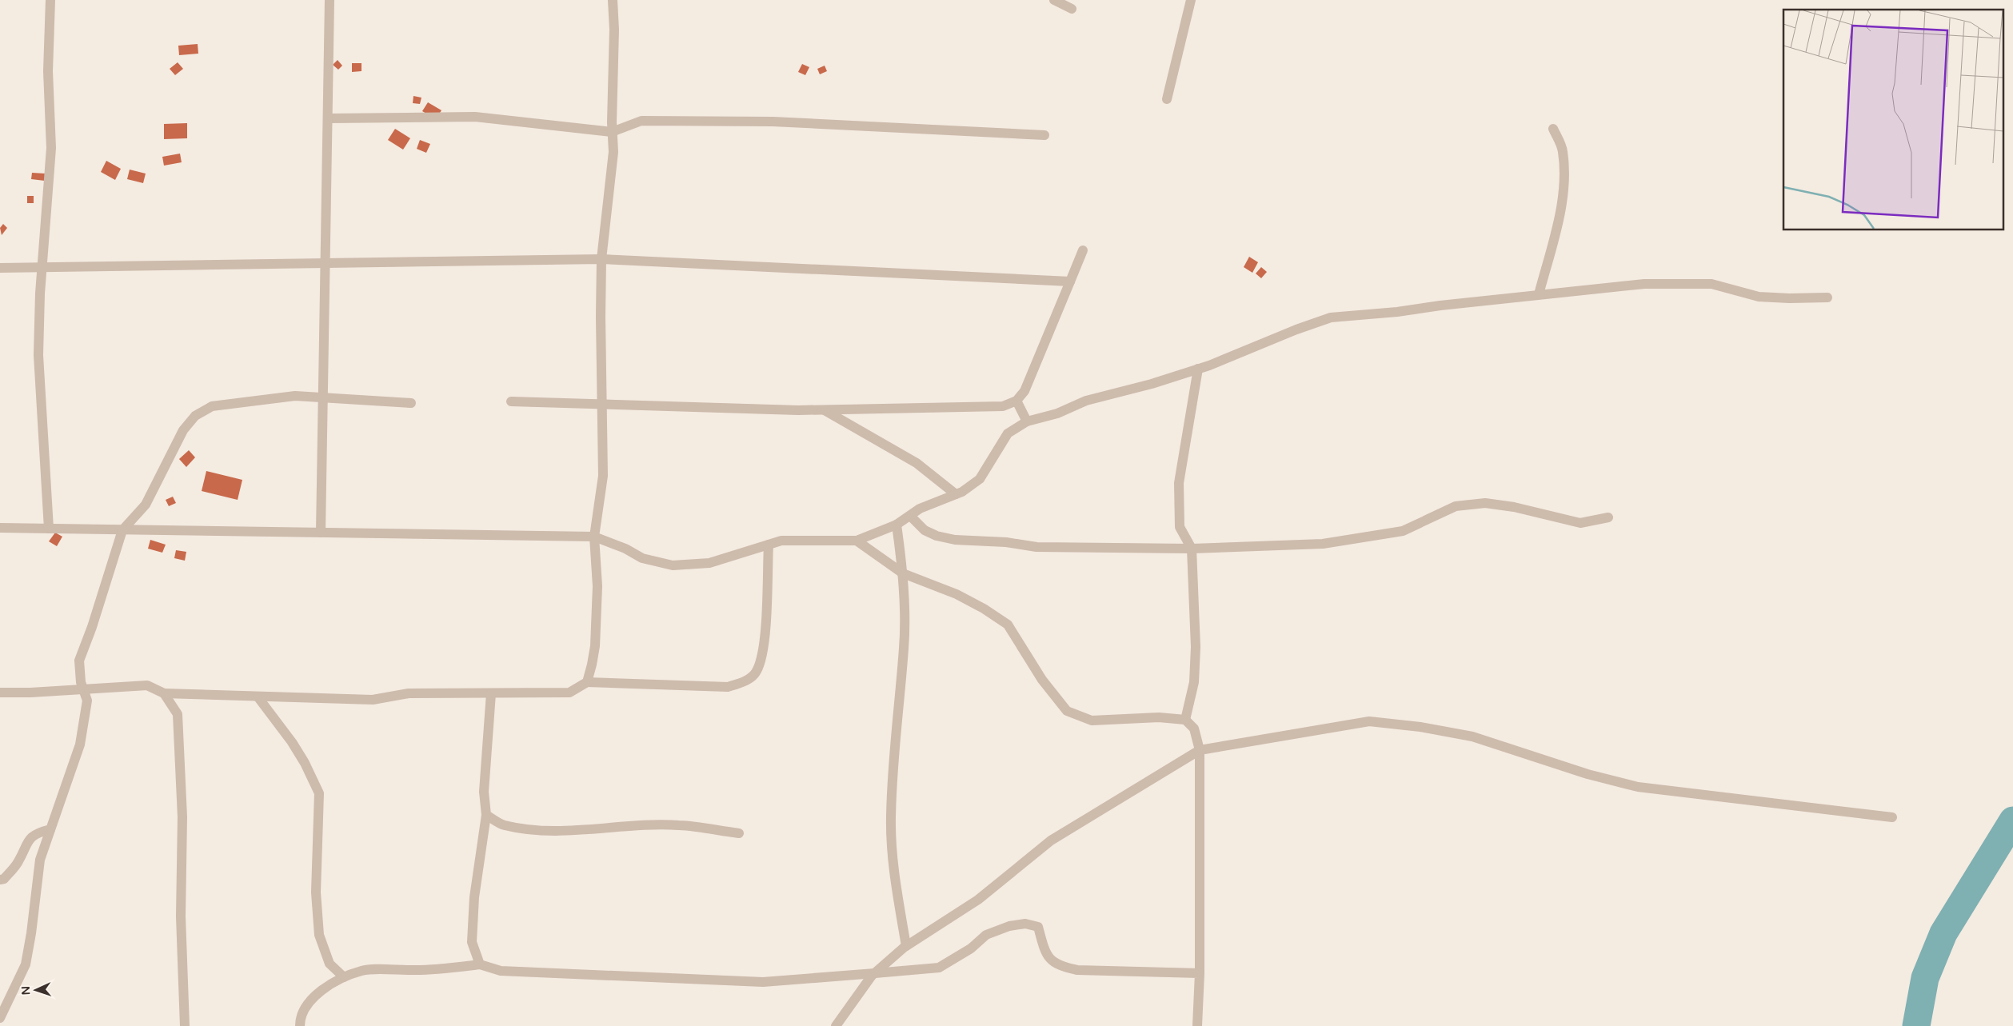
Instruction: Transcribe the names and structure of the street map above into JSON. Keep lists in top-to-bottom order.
{
  "north": "left"
}
